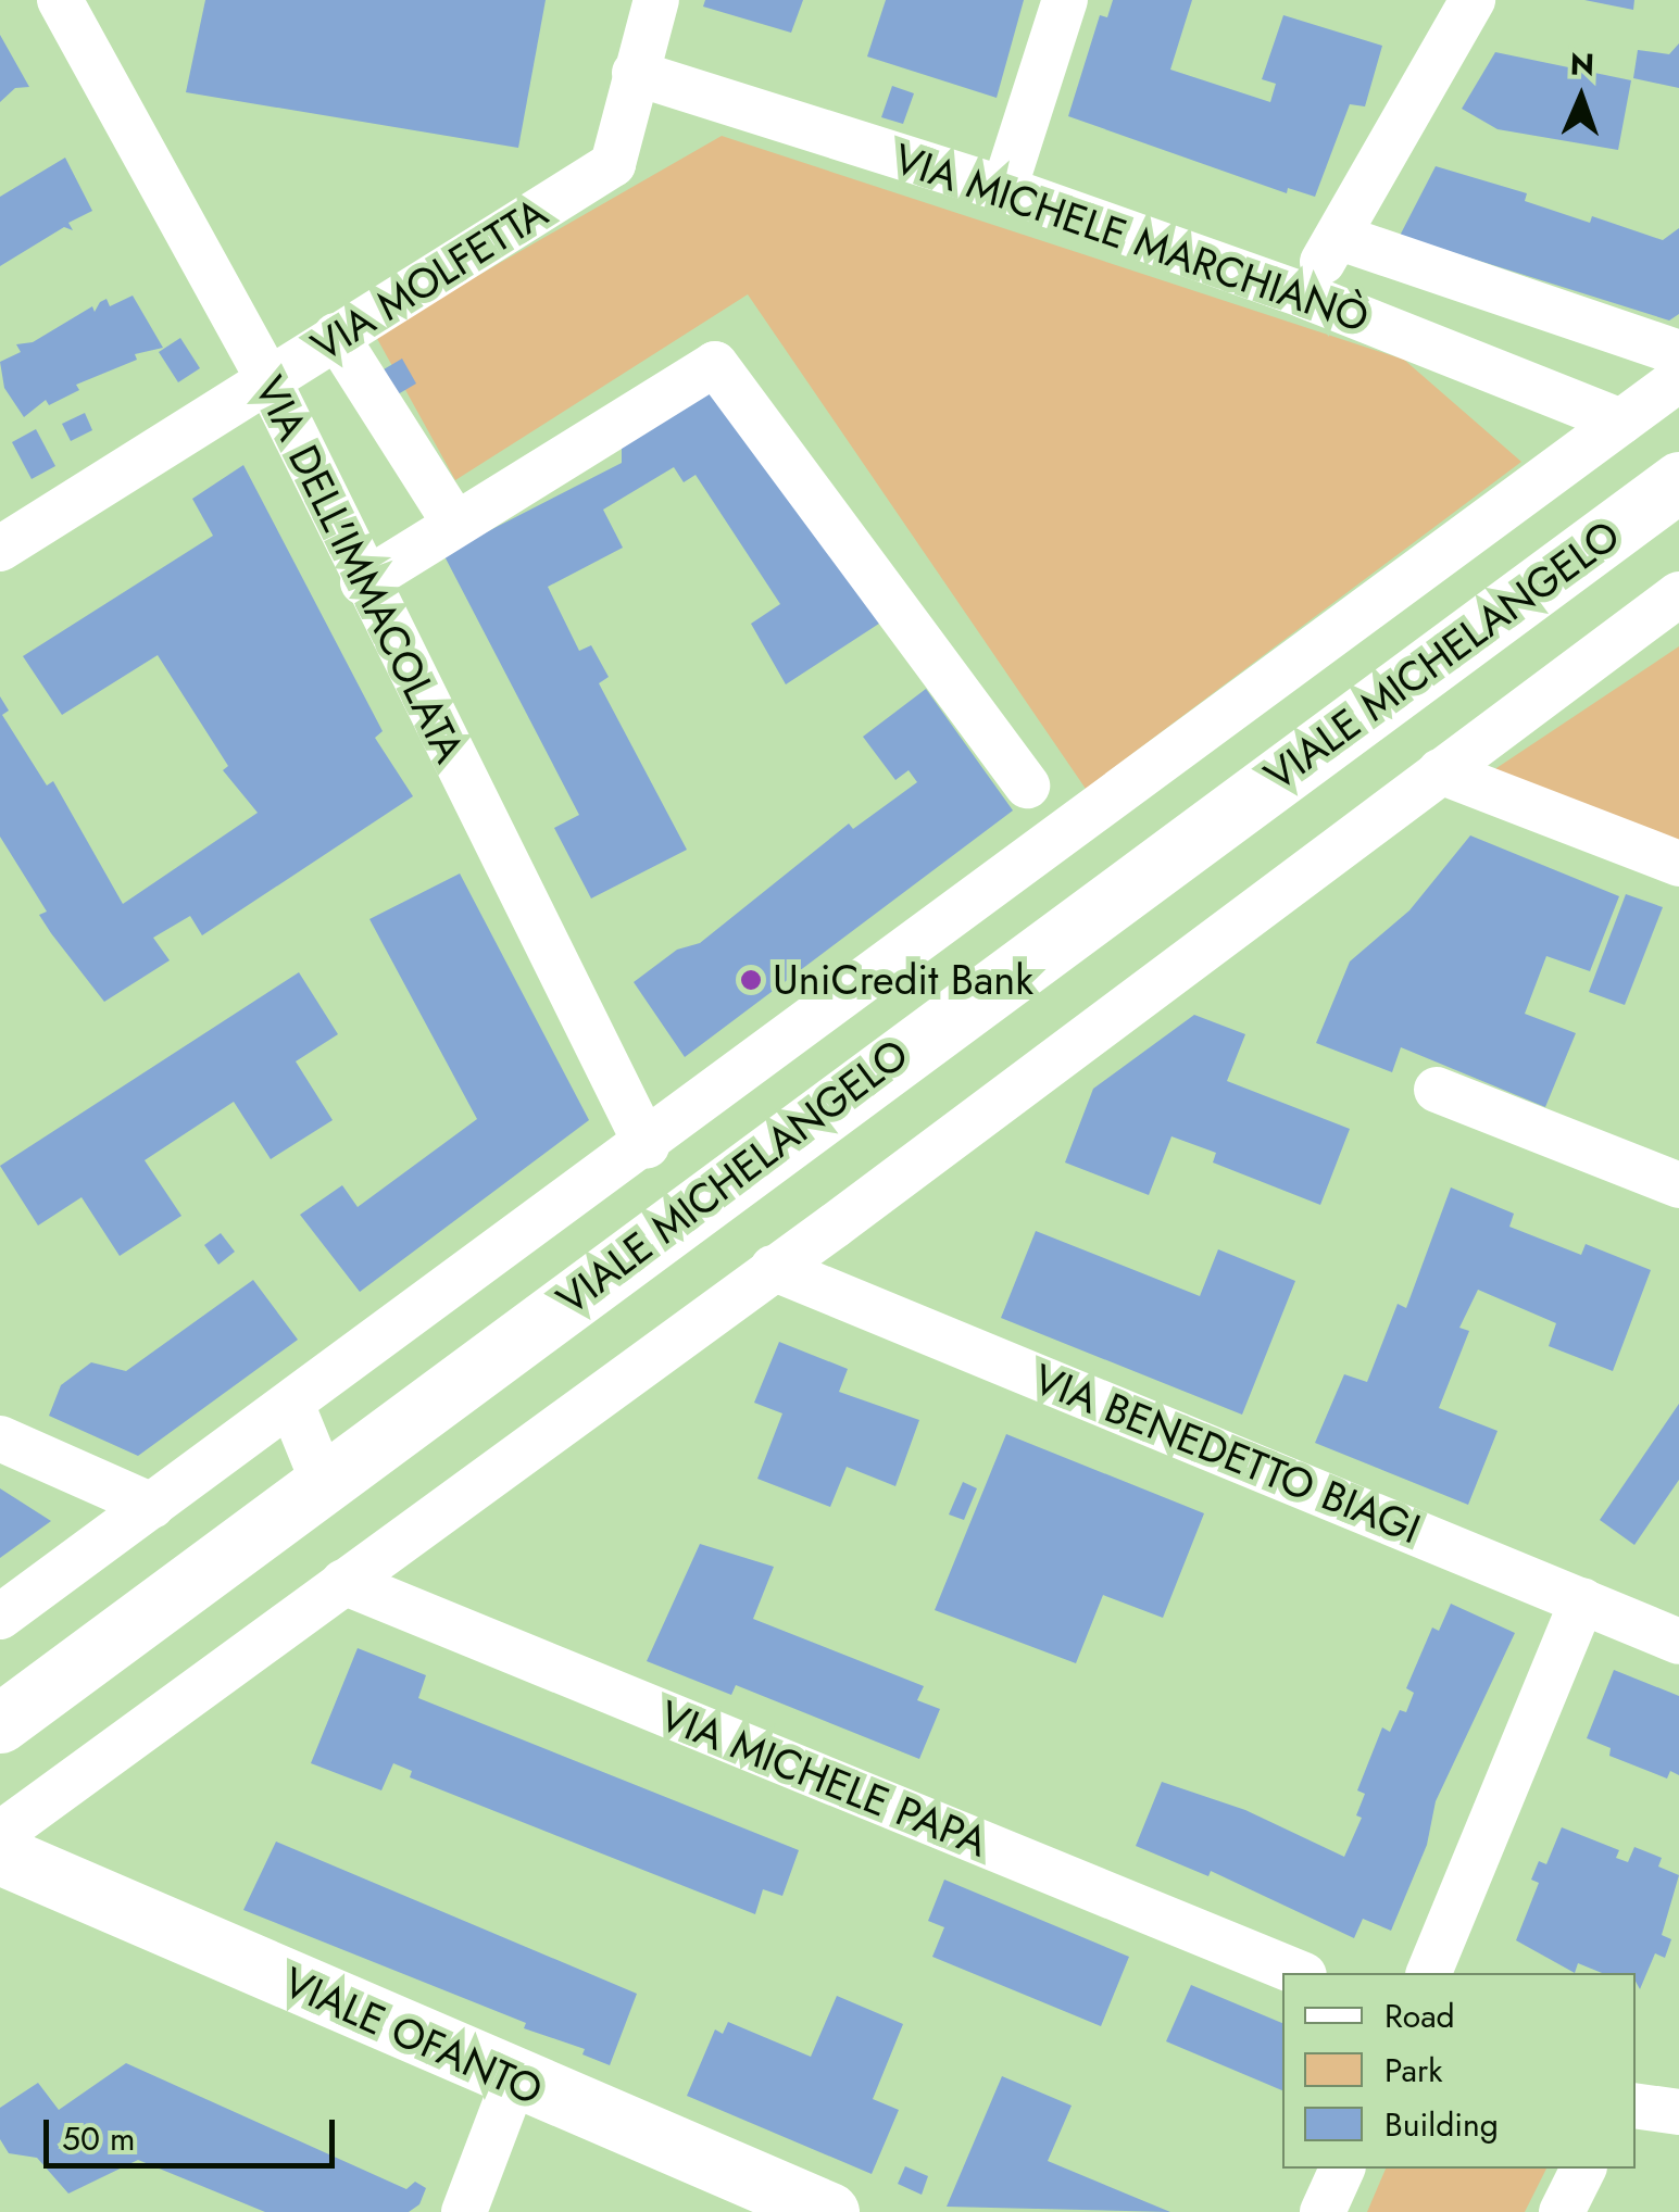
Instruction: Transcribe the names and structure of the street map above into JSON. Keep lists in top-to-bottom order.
{
  "streets": {
    "street": [
      "VIA MICHELE MARCHIANÒ",
      "VIA MOLFETTA",
      "VIA DELL'IMMACOLATA",
      "VIALE MICHELANGELO",
      "VIA BENEDETTO BIAGI",
      "VIA MICHELE PAPA",
      "VIALE OFANTO"
    ]
  },
  "crossings": [
    ["VIA MICHELE MARCHIANÒ", "VIA MOLFETTA"],
    ["VIA MICHELE MARCHIANÒ", "VIALE MICHELANGELO"],
    ["VIA MOLFETTA", "VIA DELL'IMMACOLATA"],
    ["VIA DELL'IMMACOLATA", "VIALE MICHELANGELO"]
  ],
  "places": ["UniCredit Bank"],
  "legend": ["Road", "Park", "Building"],
  "scale_bar": "50 m",
  "north": "top"
}
